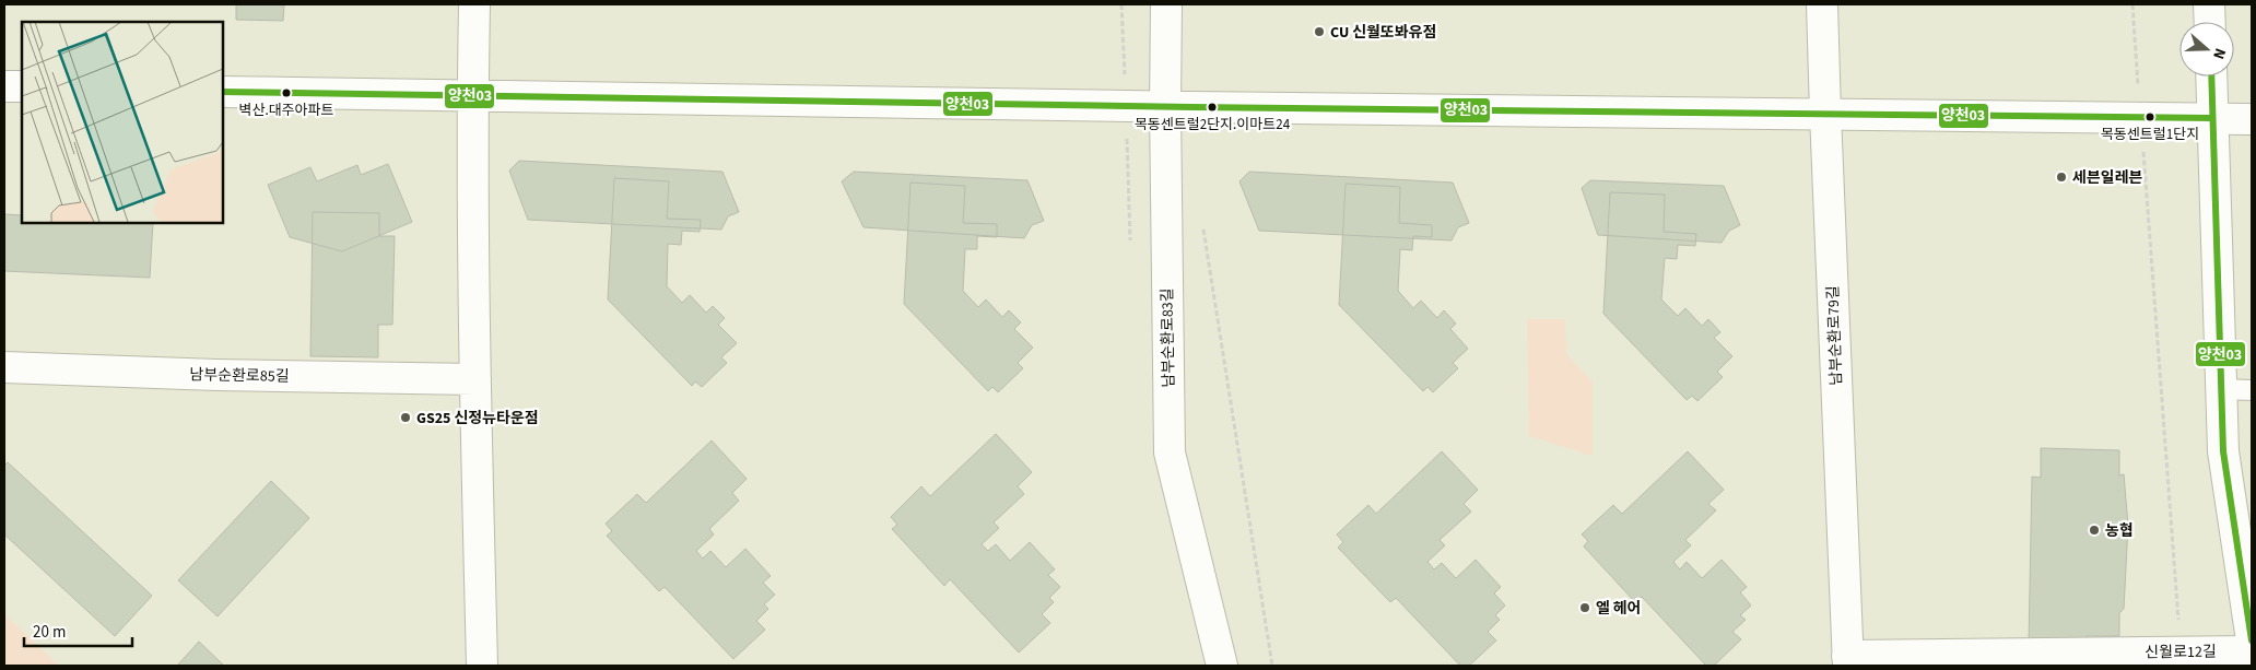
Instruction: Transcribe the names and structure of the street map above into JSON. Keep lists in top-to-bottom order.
{
  "streets": {
    "street": [
      "남부순환로79길",
      "남부순환로83길",
      "남부순환로85길",
      "신월로12길"
    ]
  },
  "crossings": [
    ["남부순환로79길", "신월로12길"]
  ],
  "places": [
    "CU 신월또봐유점",
    "벽산.대주아파트",
    "목동센트럴2단지.이마트24",
    "목동센트럴1단지",
    "세븐일레븐",
    "GS25 신정뉴타운점",
    "농협",
    "엘 헤어"
  ],
  "lines": ["transit line 양천03"],
  "scale_bar": "20 m",
  "north": "right"
}
